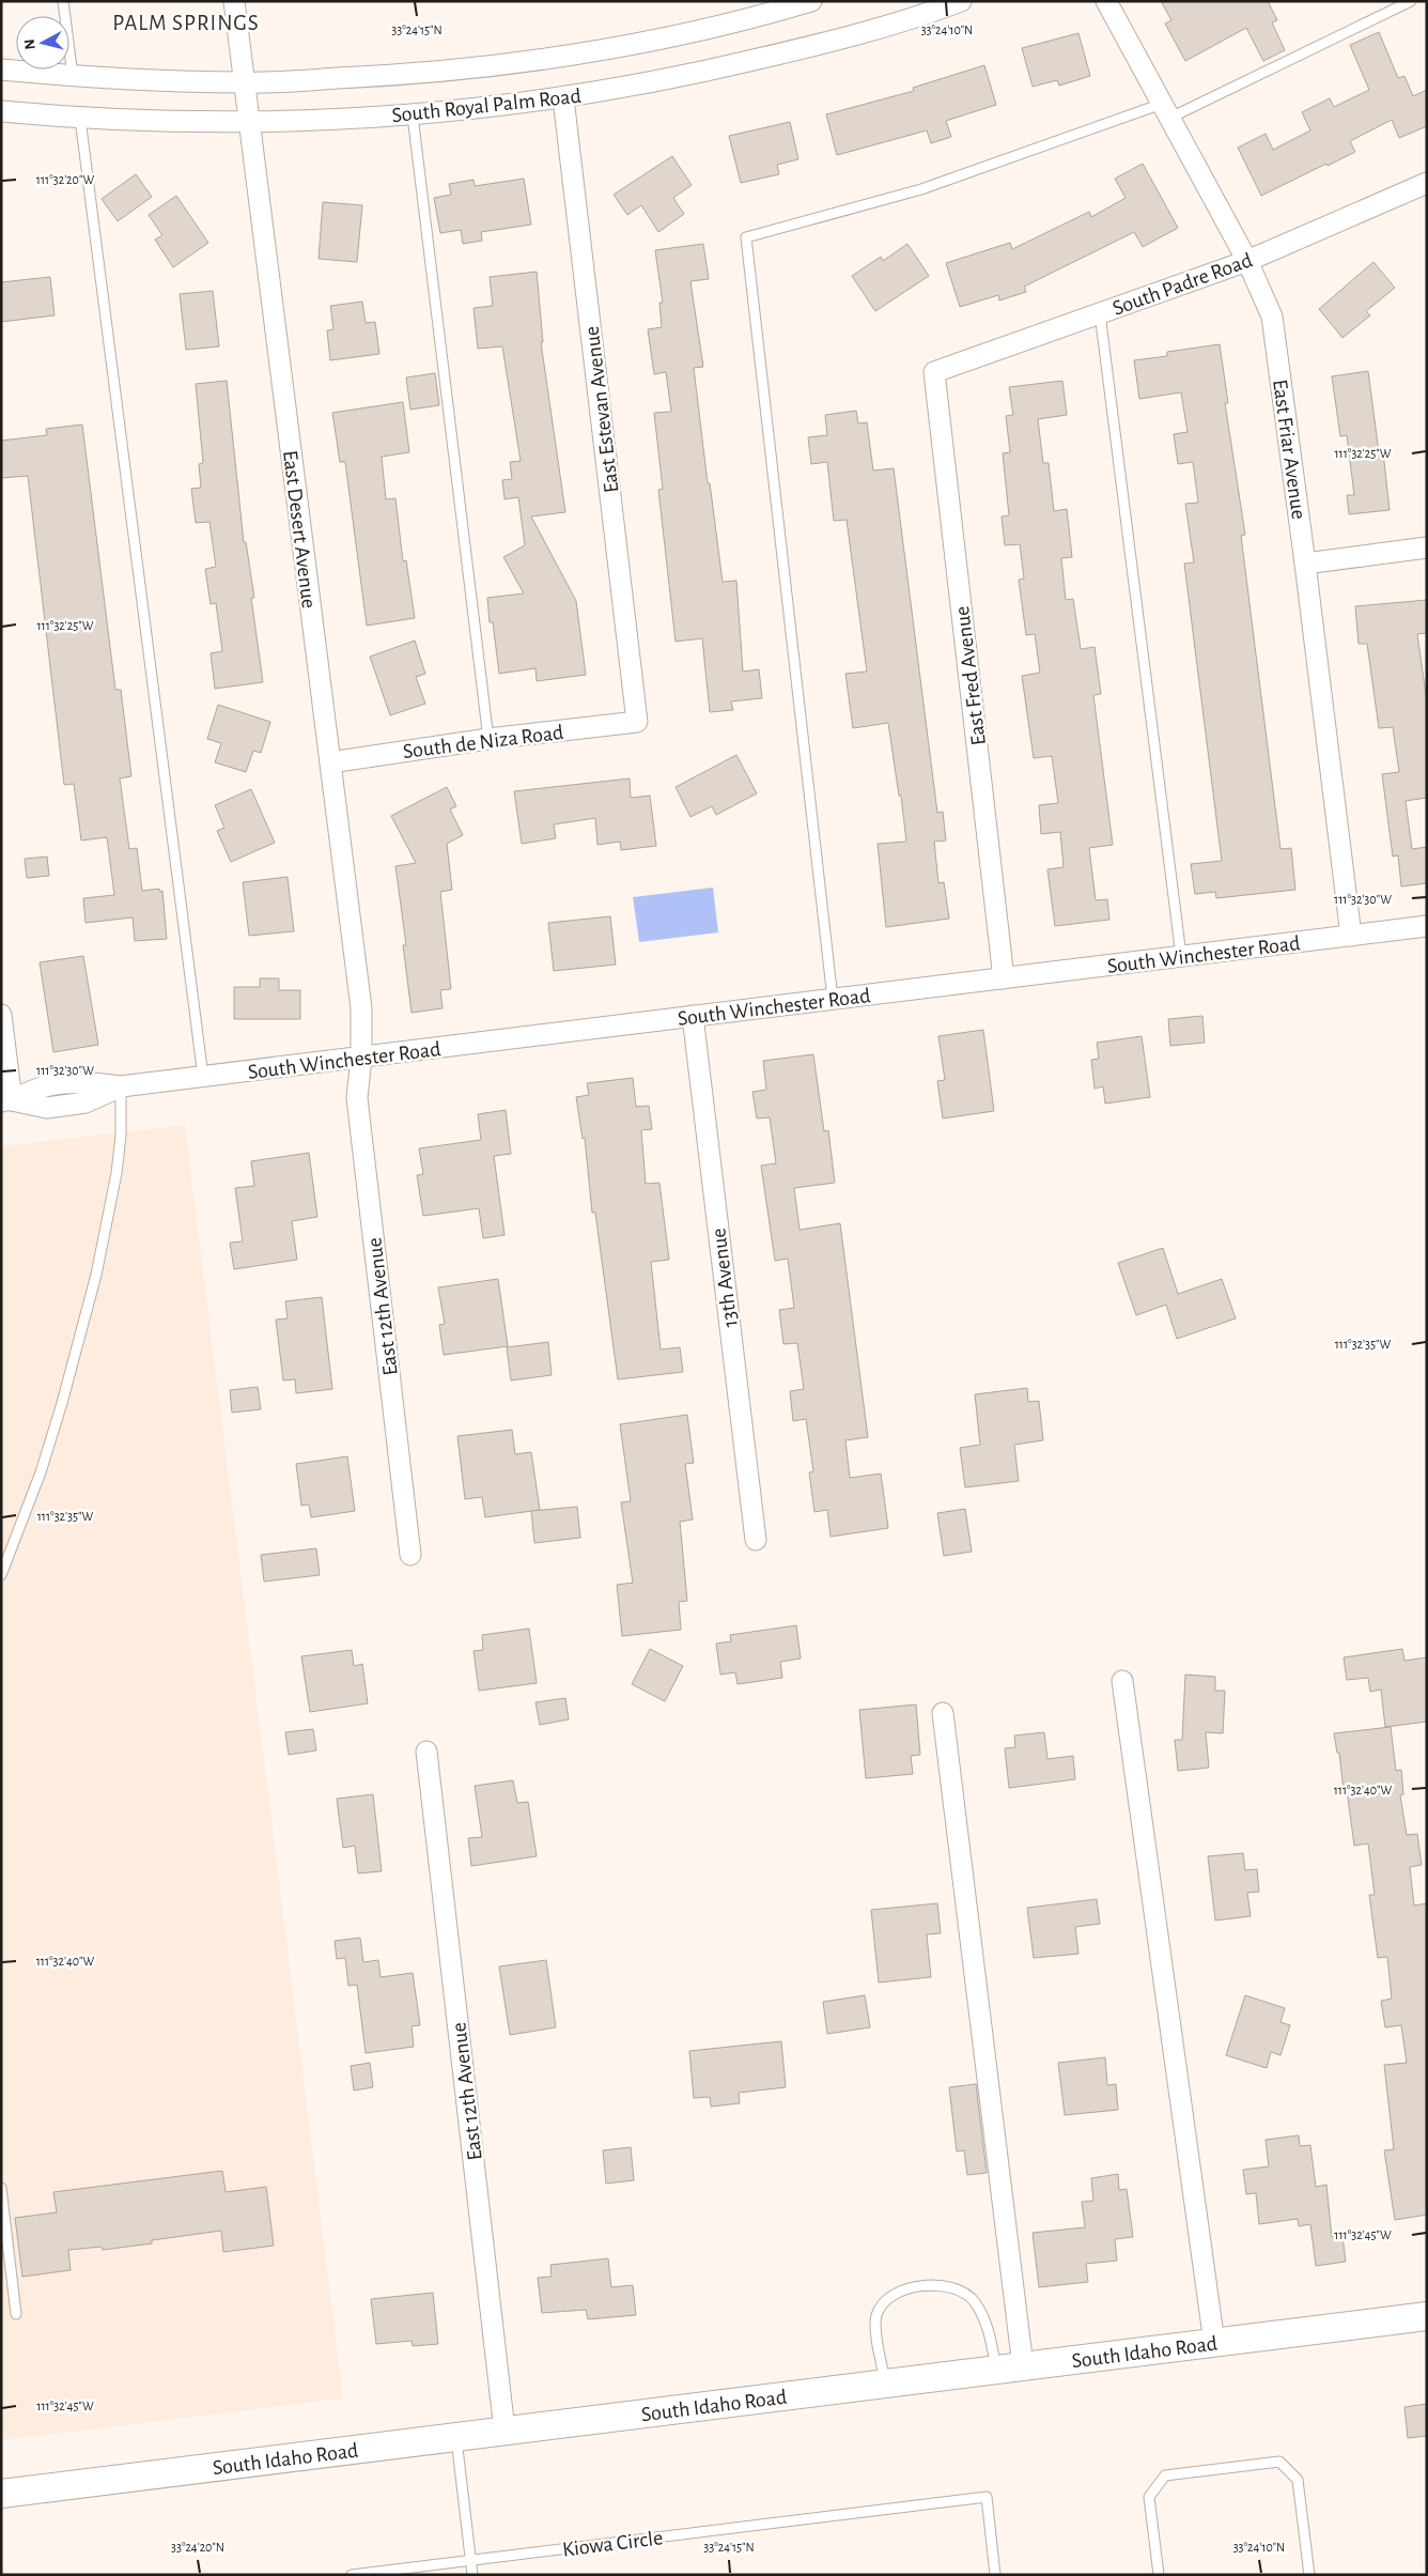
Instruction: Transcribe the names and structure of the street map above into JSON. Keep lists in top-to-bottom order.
{
  "streets": {
    "main road": ["South Idaho Road"],
    "street": [
      "South Royal Palm Road",
      "South Padre Road",
      "East Estevan Avenue",
      "East Friar Avenue",
      "East Desert Avenue",
      "East Fred Avenue",
      "South de Niza Road",
      "South Winchester Road",
      "13th Avenue",
      "East 12th Avenue"
    ],
    "lane": ["Kiowa Circle"]
  },
  "crossings": [
    ["South Royal Palm Road", "East Estevan Avenue"],
    ["South Royal Palm Road", "East Desert Avenue"],
    ["South Padre Road", "East Friar Avenue"],
    ["South Padre Road", "East Fred Avenue"],
    ["East Estevan Avenue", "South de Niza Road"],
    ["East Friar Avenue", "South Winchester Road"],
    ["East Desert Avenue", "South de Niza Road"],
    ["East Desert Avenue", "South Winchester Road"],
    ["East Desert Avenue", "East 12th Avenue"],
    ["East Fred Avenue", "South Winchester Road"],
    ["South Winchester Road", "13th Avenue"],
    ["South Winchester Road", "East 12th Avenue"],
    ["East 12th Avenue", "South Idaho Road"]
  ],
  "districts": ["PALM SPRINGS"],
  "north": "left",
  "coordinates": [
    "33°24'15\"N",
    "33°24'10\"N",
    "111°32'20\"W",
    "111°32'25\"W",
    "111°32'30\"W",
    "111°32'35\"W",
    "111°32'40\"W",
    "111°32'45\"W",
    "33°24'20\"N"
  ]
}
